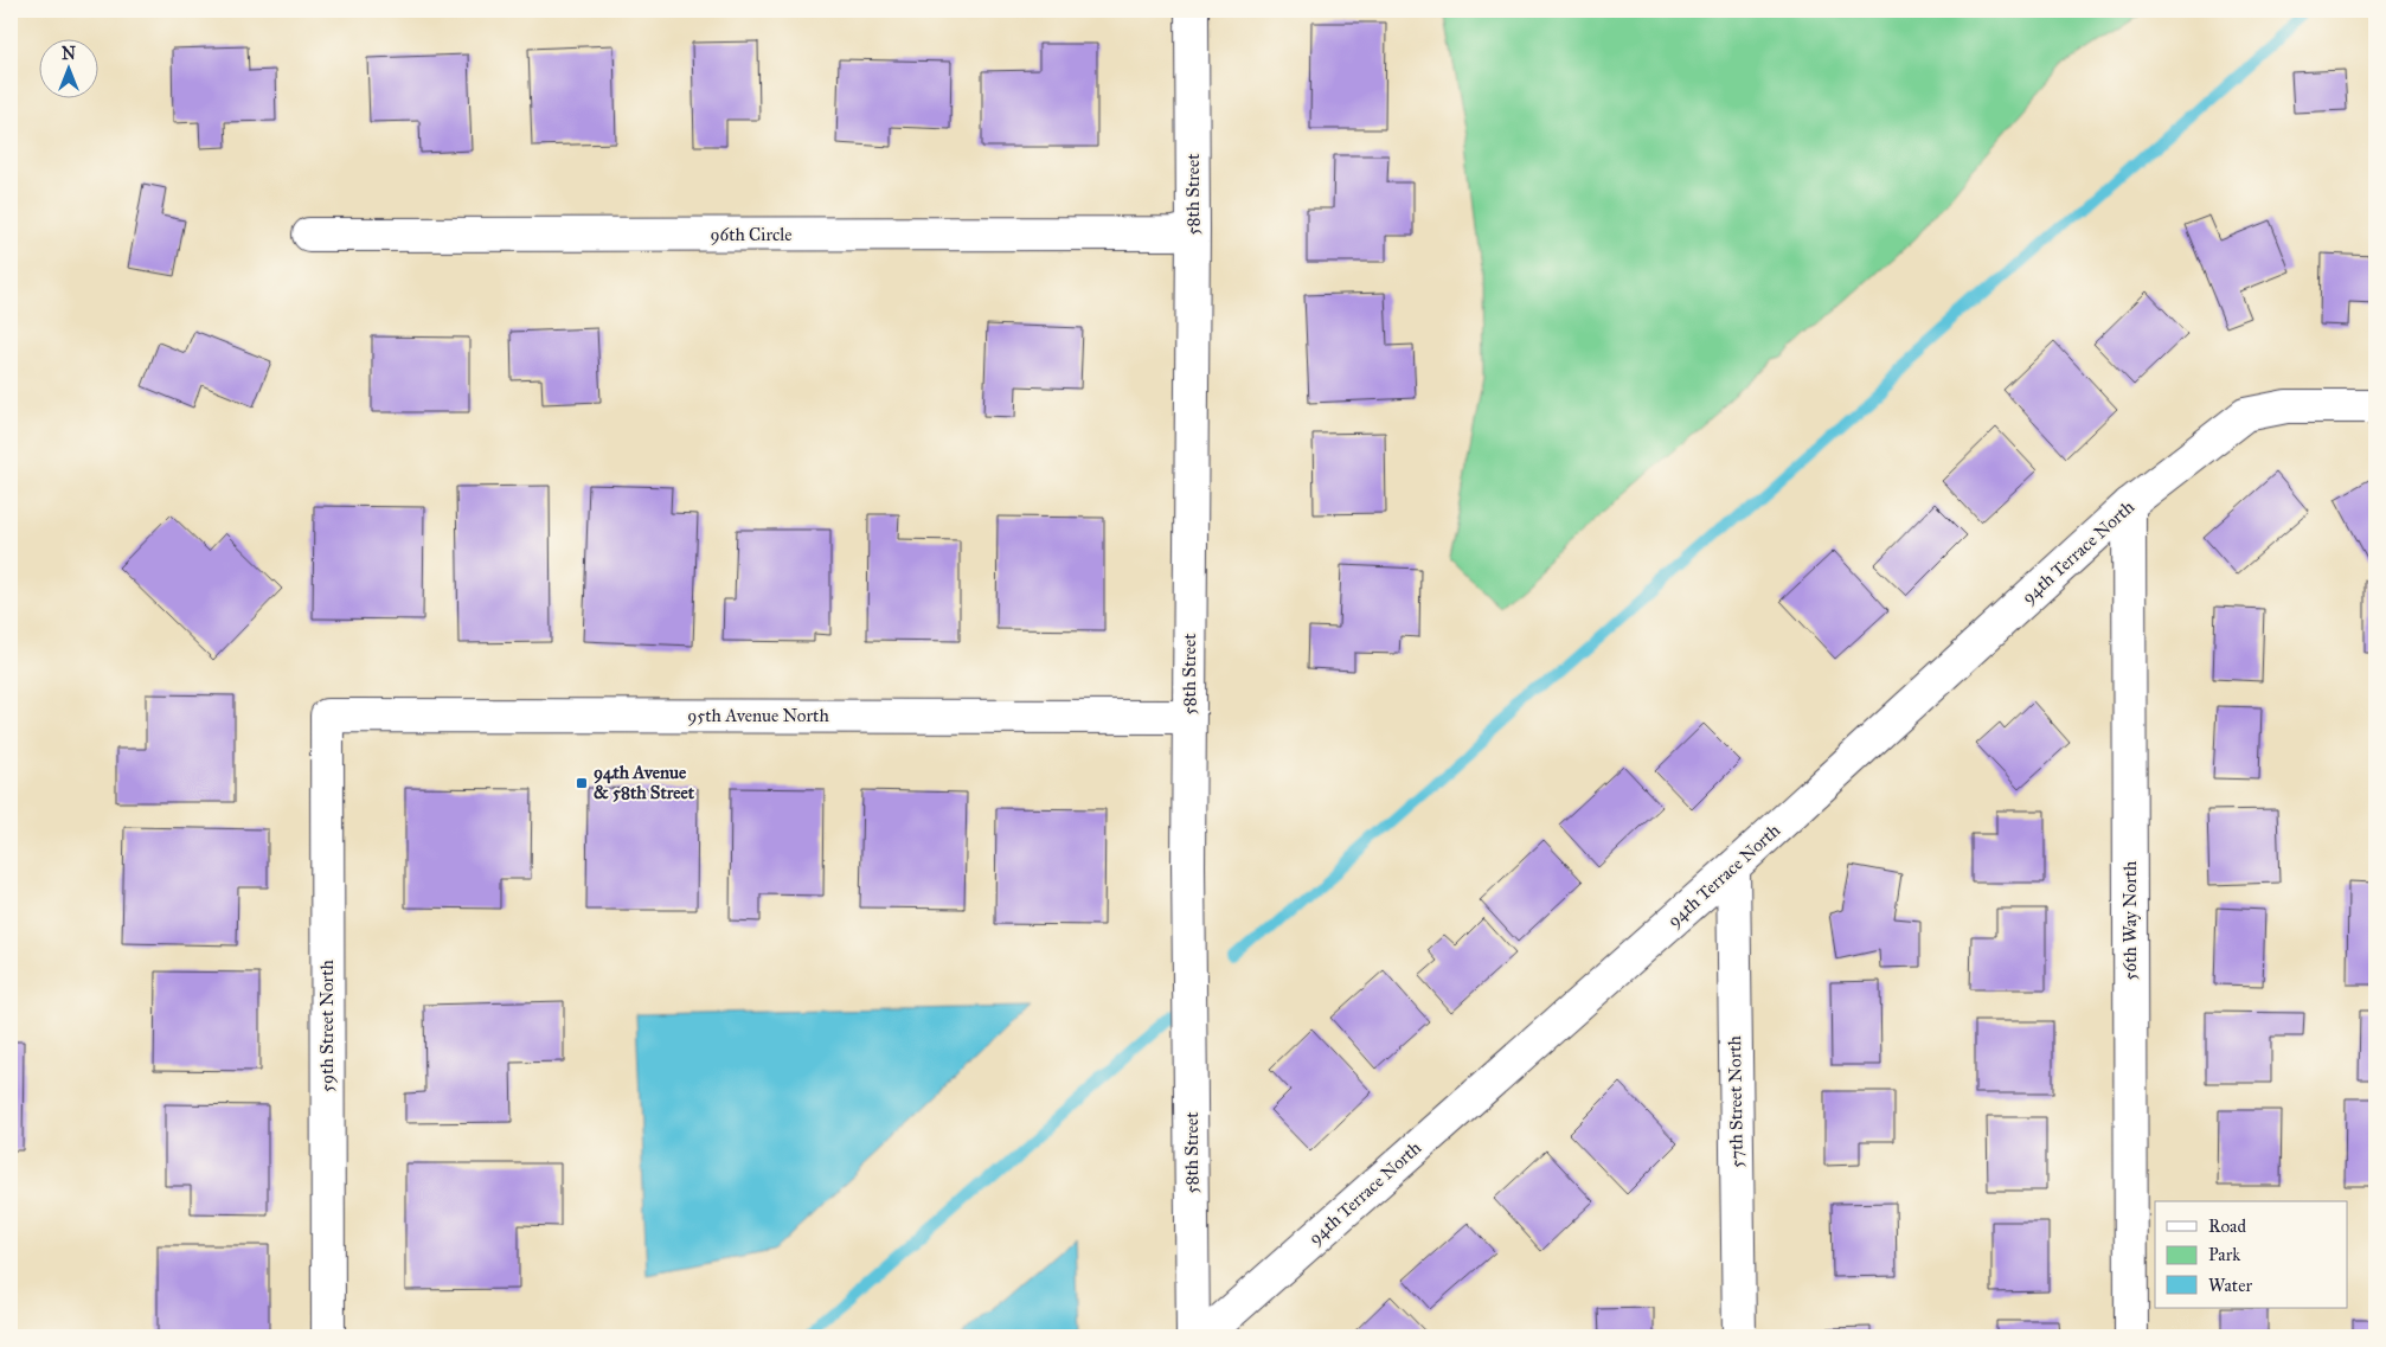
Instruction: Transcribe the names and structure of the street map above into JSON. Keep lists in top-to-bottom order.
{
  "streets": {
    "street": [
      "58th Street",
      "96th Circle",
      "94th Terrace North",
      "95th Avenue North",
      "56th Way North",
      "59th Street North",
      "57th Street North"
    ]
  },
  "crossings": [
    ["58th Street", "96th Circle"],
    ["58th Street", "95th Avenue North"],
    ["94th Terrace North", "56th Way North"],
    ["94th Terrace North", "57th Street North"],
    ["95th Avenue North", "59th Street North"]
  ],
  "places": {
    "transit": ["94th Avenue & 58th Street"]
  },
  "legend": ["Road", "Park", "Water"],
  "north": "top"
}
